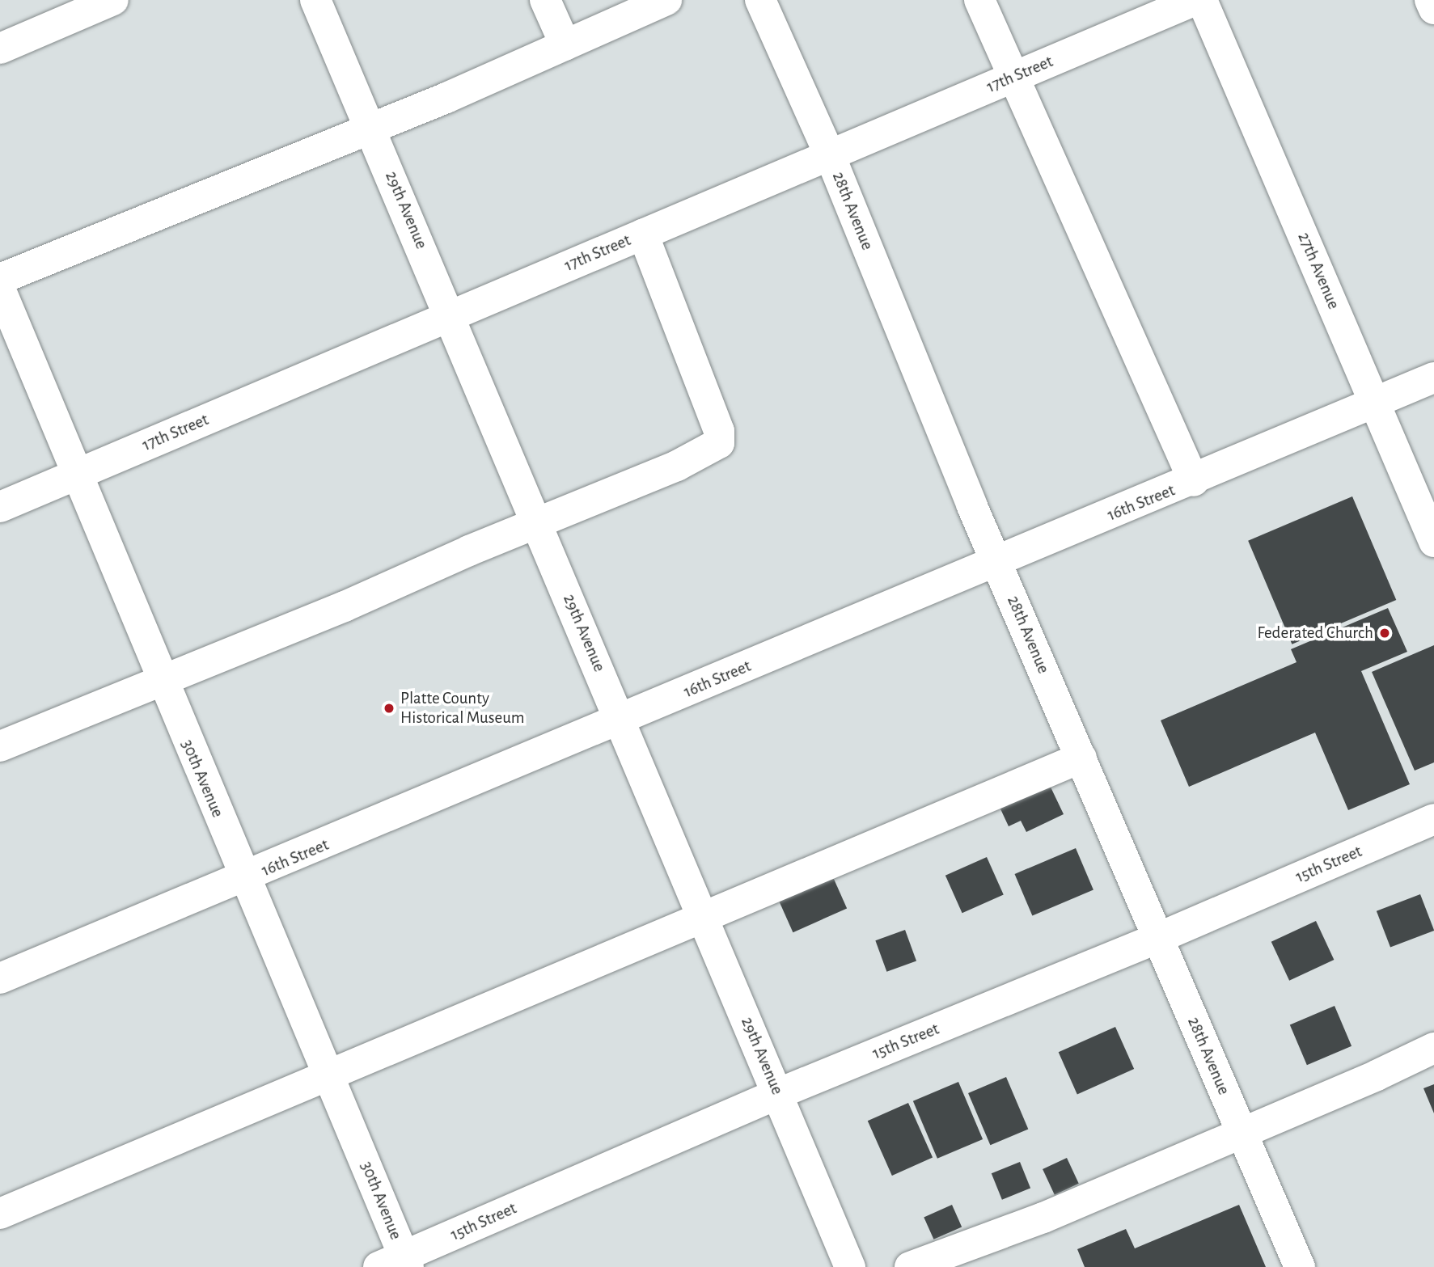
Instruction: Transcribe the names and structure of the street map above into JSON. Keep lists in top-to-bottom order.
{
  "streets": {
    "street": [
      "17th Street",
      "29th Avenue",
      "28th Avenue",
      "27th Avenue",
      "16th Street",
      "30th Avenue",
      "15th Street"
    ]
  },
  "crossings": [
    ["17th Street", "29th Avenue"],
    ["17th Street", "28th Avenue"],
    ["17th Street", "30th Avenue"],
    ["29th Avenue", "16th Street"],
    ["29th Avenue", "15th Street"],
    ["28th Avenue", "16th Street"],
    ["28th Avenue", "15th Street"],
    ["27th Avenue", "16th Street"],
    ["16th Street", "30th Avenue"],
    ["30th Avenue", "15th Street"]
  ],
  "places": ["Federated Church", "Platte County Historical Museum"]
}
